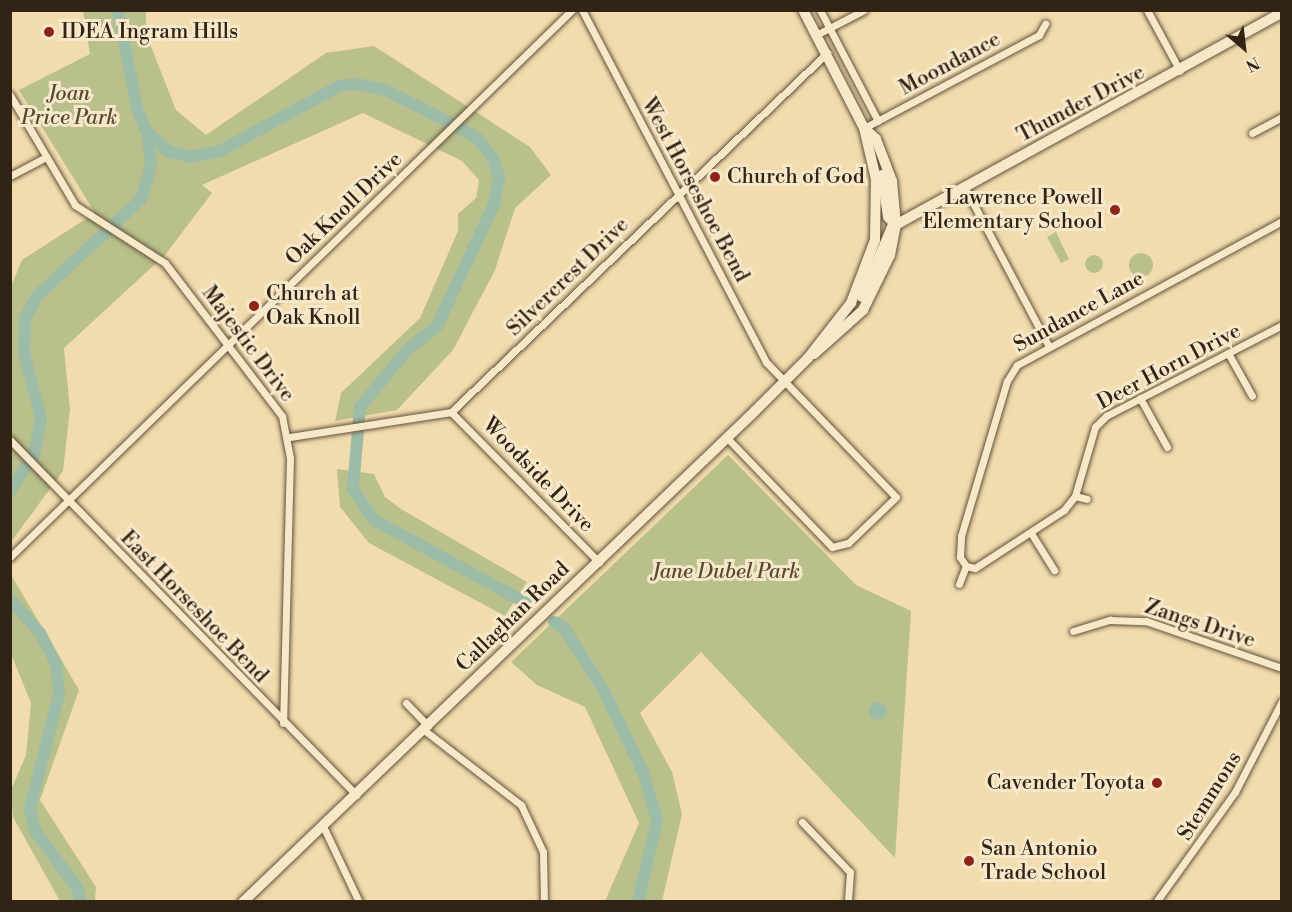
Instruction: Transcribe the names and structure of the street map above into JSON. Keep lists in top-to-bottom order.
{
  "streets": {
    "main road": ["Thunder Drive", "Callaghan Road"],
    "street": [
      "Moondance",
      "West Horseshoe Bend",
      "Oak Knoll Drive",
      "Silvercrest Drive",
      "Sundance Lane",
      "Majestic Drive",
      "Deer Horn Drive",
      "Woodside Drive",
      "East Horseshoe Bend",
      "Zangs Drive",
      "Stemmons"
    ]
  },
  "crossings": [
    ["Moondance", "Callaghan Road"],
    ["Thunder Drive", "Callaghan Road"],
    ["West Horseshoe Bend", "Silvercrest Drive"],
    ["West Horseshoe Bend", "Callaghan Road"],
    ["Oak Knoll Drive", "Majestic Drive"],
    ["Oak Knoll Drive", "East Horseshoe Bend"],
    ["Silvercrest Drive", "Woodside Drive"],
    ["Silvercrest Drive", "Callaghan Road"],
    ["Sundance Lane", "Deer Horn Drive"],
    ["Majestic Drive", "East Horseshoe Bend"],
    ["Woodside Drive", "Callaghan Road"],
    ["East Horseshoe Bend", "Callaghan Road"]
  ],
  "parks": ["Joan Price Park", "Jane Dubel Park"],
  "places": [
    "IDEA Ingram Hills",
    "Church of God",
    "Lawrence Powell Elementary School",
    "Church at Oak Knoll",
    "Cavender Toyota",
    "San Antonio Trade School"
  ],
  "north": "bottom right"
}
